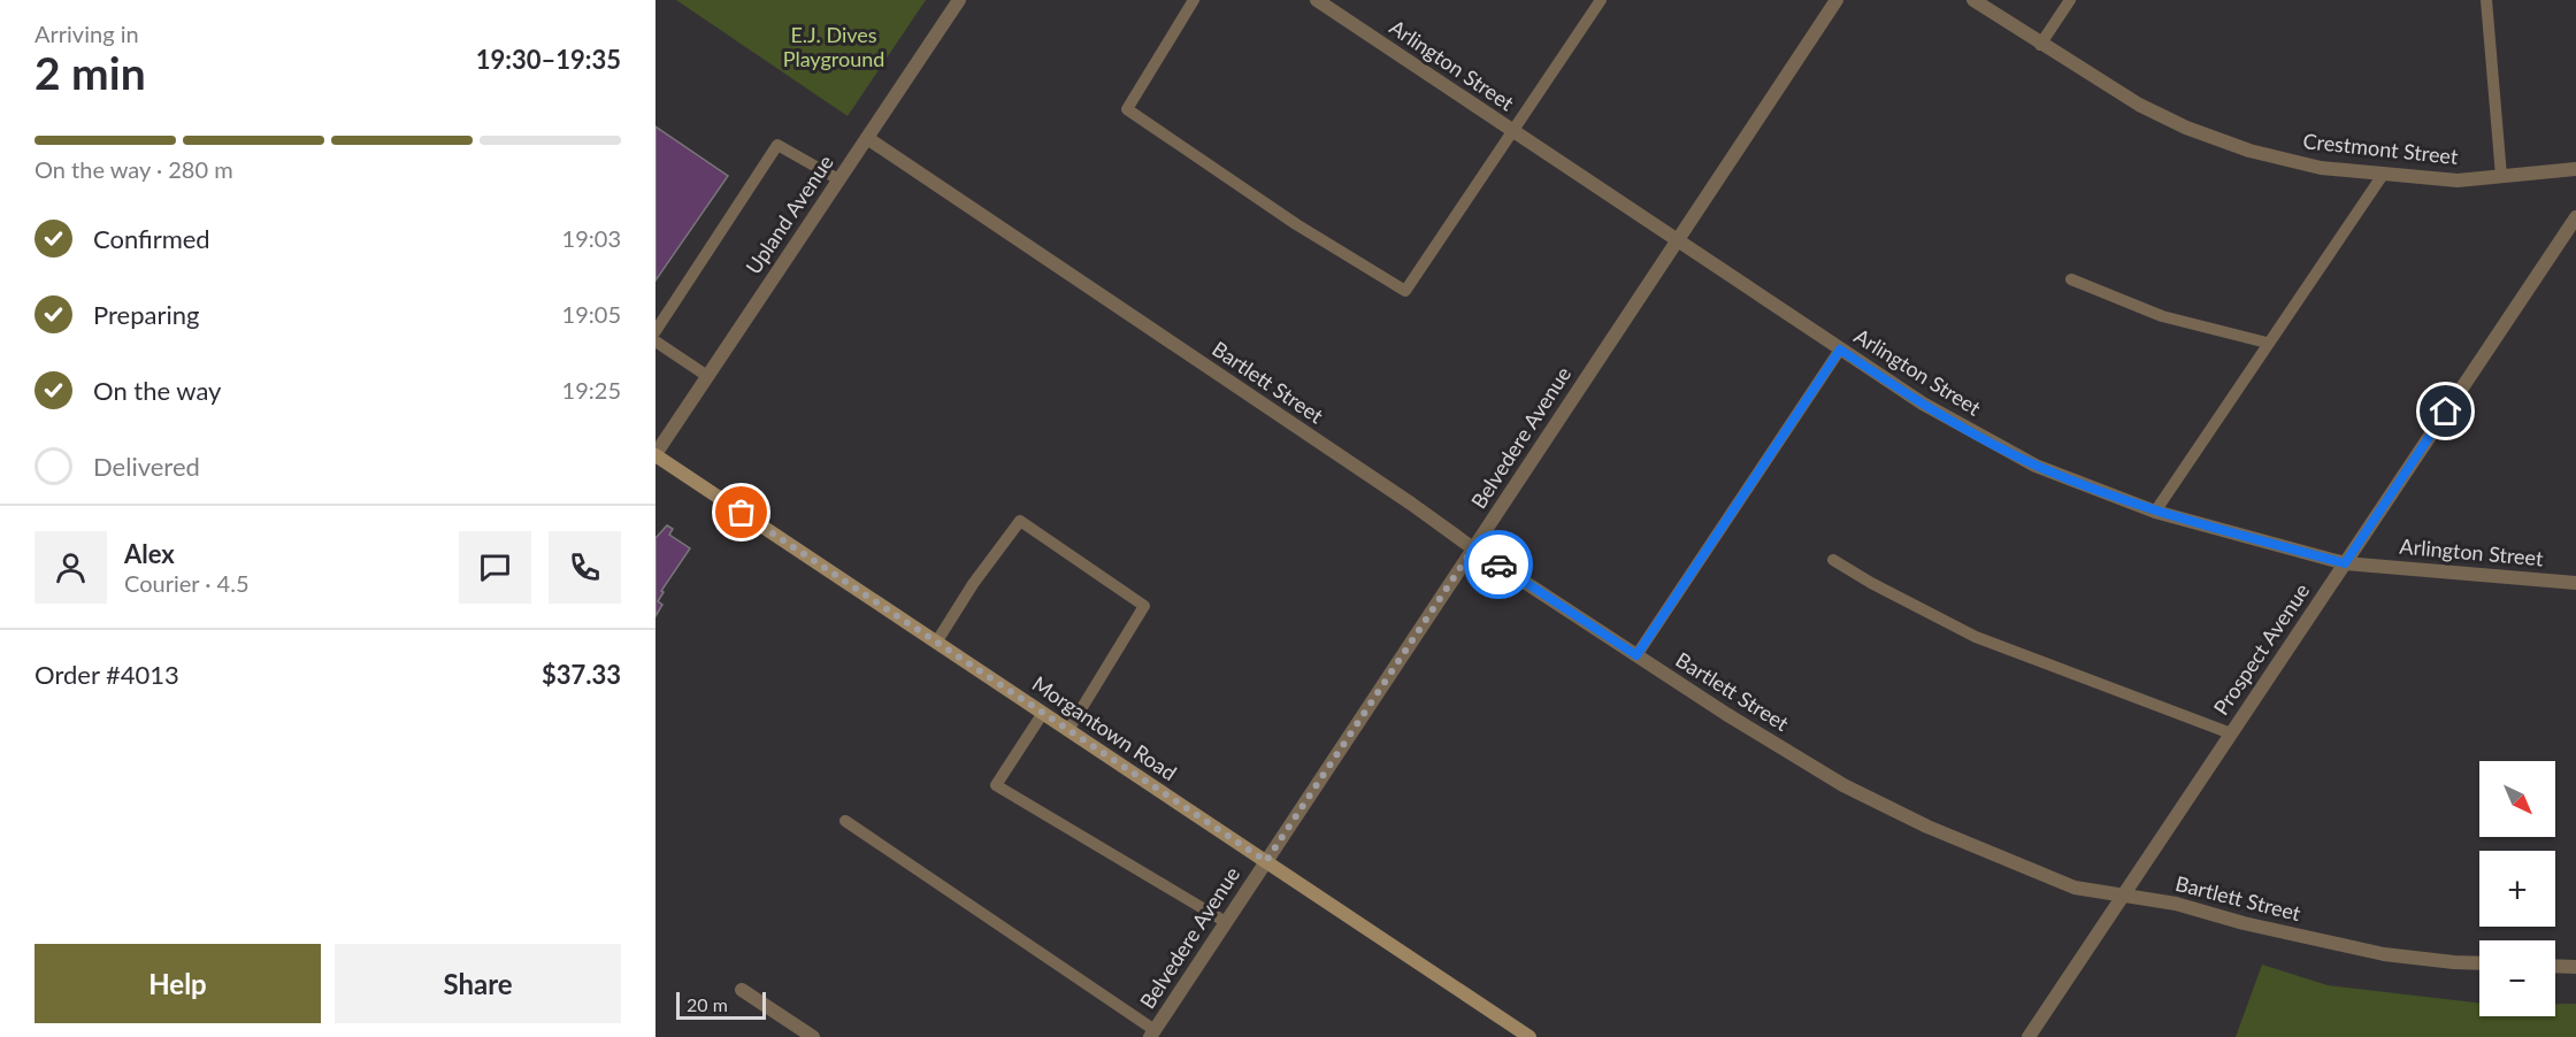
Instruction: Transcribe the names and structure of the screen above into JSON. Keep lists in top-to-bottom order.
{
  "streets": {
    "main road": ["Morgantown Road"],
    "street": [
      "Arlington Street",
      "Crestmont Street",
      "Upland Avenue",
      "Bartlett Street",
      "Belvedere Avenue",
      "Prospect Avenue"
    ]
  },
  "crossings": [
    ["Arlington Street", "Belvedere Avenue"],
    ["Arlington Street", "Prospect Avenue"],
    ["Upland Avenue", "Bartlett Street"],
    ["Upland Avenue", "Morgantown Road"],
    ["Bartlett Street", "Belvedere Avenue"],
    ["Bartlett Street", "Prospect Avenue"],
    ["Belvedere Avenue", "Morgantown Road"]
  ],
  "parks": ["E.J. Dives Playground"],
  "scale_bar": "20 m",
  "north": "bottom right",
  "page": {
    "heading": ["2 min", "Arriving in", "19:30–19:35"],
    "panel": [
      "Alex",
      "Courier · 4.5",
      "Order #4013",
      "$37.33"
    ],
    "bar": "On the way · 280 m",
    "list": [
      ["Confirmed", "19:03"],
      ["Preparing", "19:05"],
      ["On the way", "19:25"],
      "Delivered"
    ],
    "map_buttons": ["+", "−"],
    "buttons": ["Help", "Share"],
    "scale": "20 m"
  }
}
